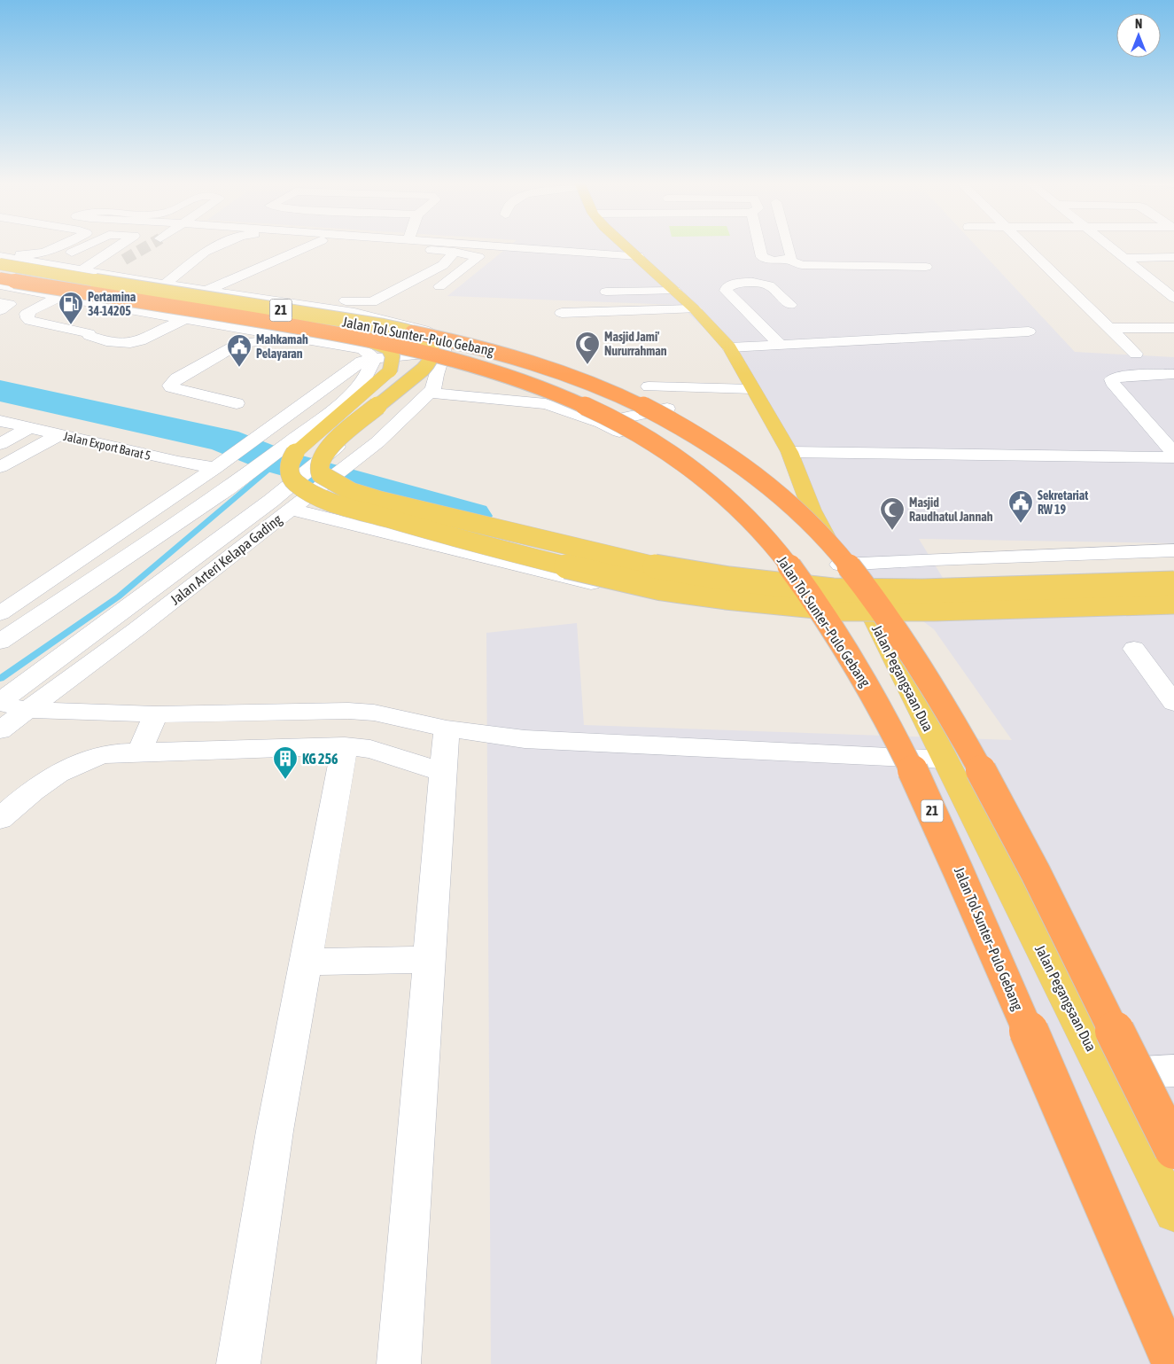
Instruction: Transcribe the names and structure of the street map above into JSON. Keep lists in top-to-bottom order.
{
  "streets": {
    "highway": ["21", "Jalan Tol Sunter–Pulo Gebang"],
    "main road": ["Jalan Pegangsaan Dua"],
    "street": ["Jalan Export Barat 5", "Jalan Arteri Kelapa Gading"]
  },
  "places": {
    "fuel station": ["Pertamina 34-14205"],
    "mosque": ["Masjid Jami' Nururrahman", "Masjid Raudhatul Jannah"],
    "public building": ["Mahkamah Pelayaran", "Sekretariat RW 19"],
    "building": ["KG 256"]
  },
  "north": "top"
}
